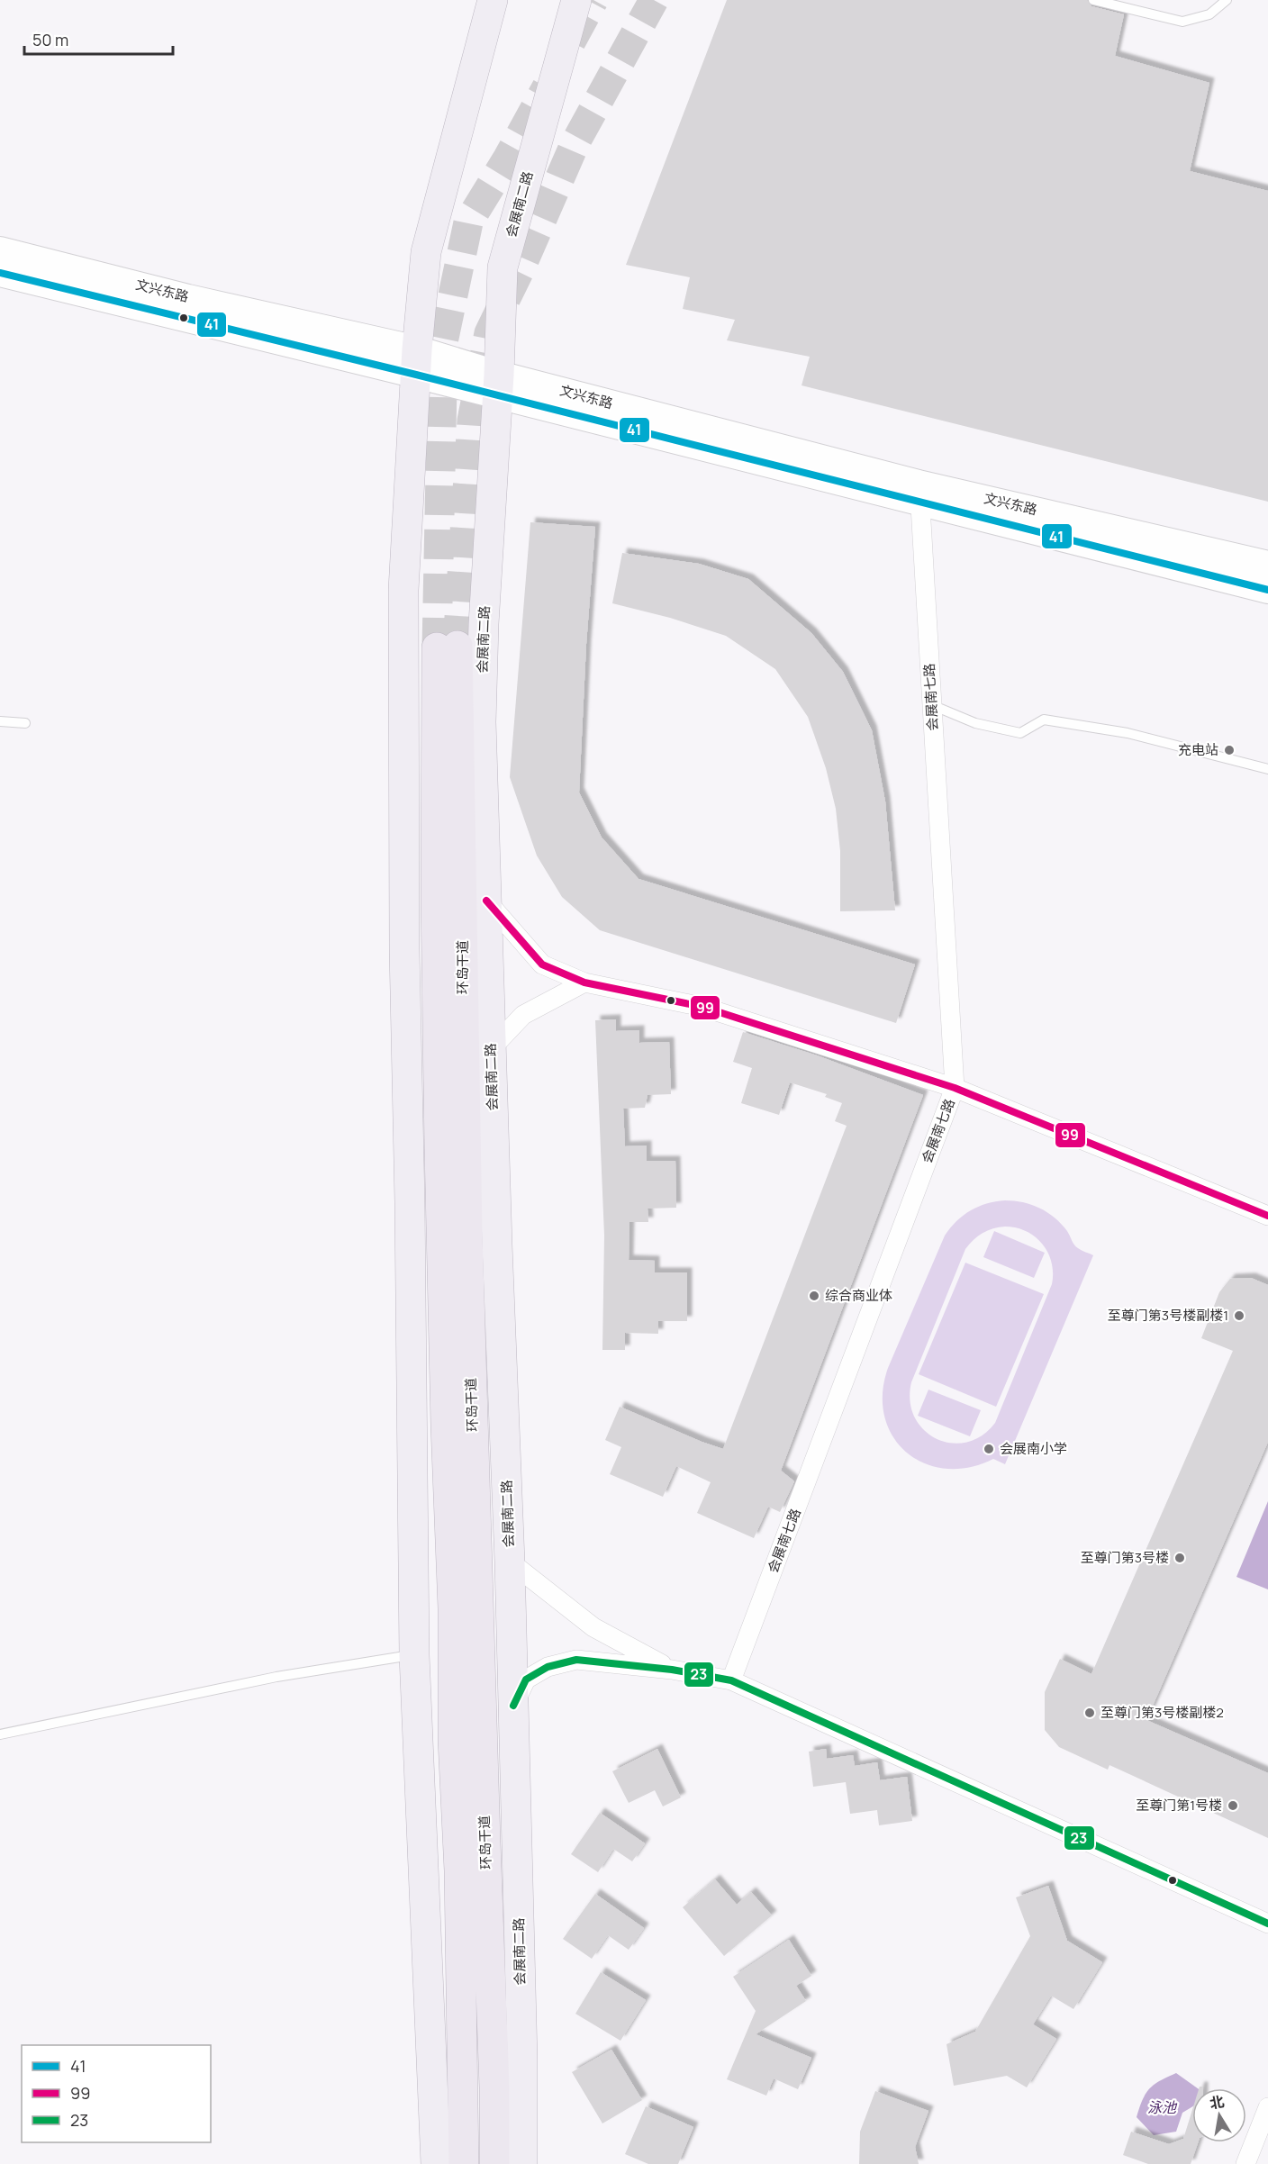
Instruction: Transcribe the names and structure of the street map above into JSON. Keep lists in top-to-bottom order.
{
  "streets": {
    "highway": ["环岛干道"],
    "main road": ["会展南二路", "文兴东路"],
    "street": ["会展南七路"]
  },
  "crossings": [
    ["会展南二路", "文兴东路"],
    ["文兴东路", "会展南七路"]
  ],
  "water": ["泳池"],
  "places": [
    "充电站",
    "综合商业体",
    "至尊门第3号楼副楼1",
    "会展南小学",
    "至尊门第3号楼",
    "至尊门第3号楼副楼2",
    "至尊门第1号楼"
  ],
  "lines": ["transit line 41", "transit line 99", "transit line 23"],
  "legend": ["41", "99", "23"],
  "scale_bar": "50 m",
  "north": "top"
}
